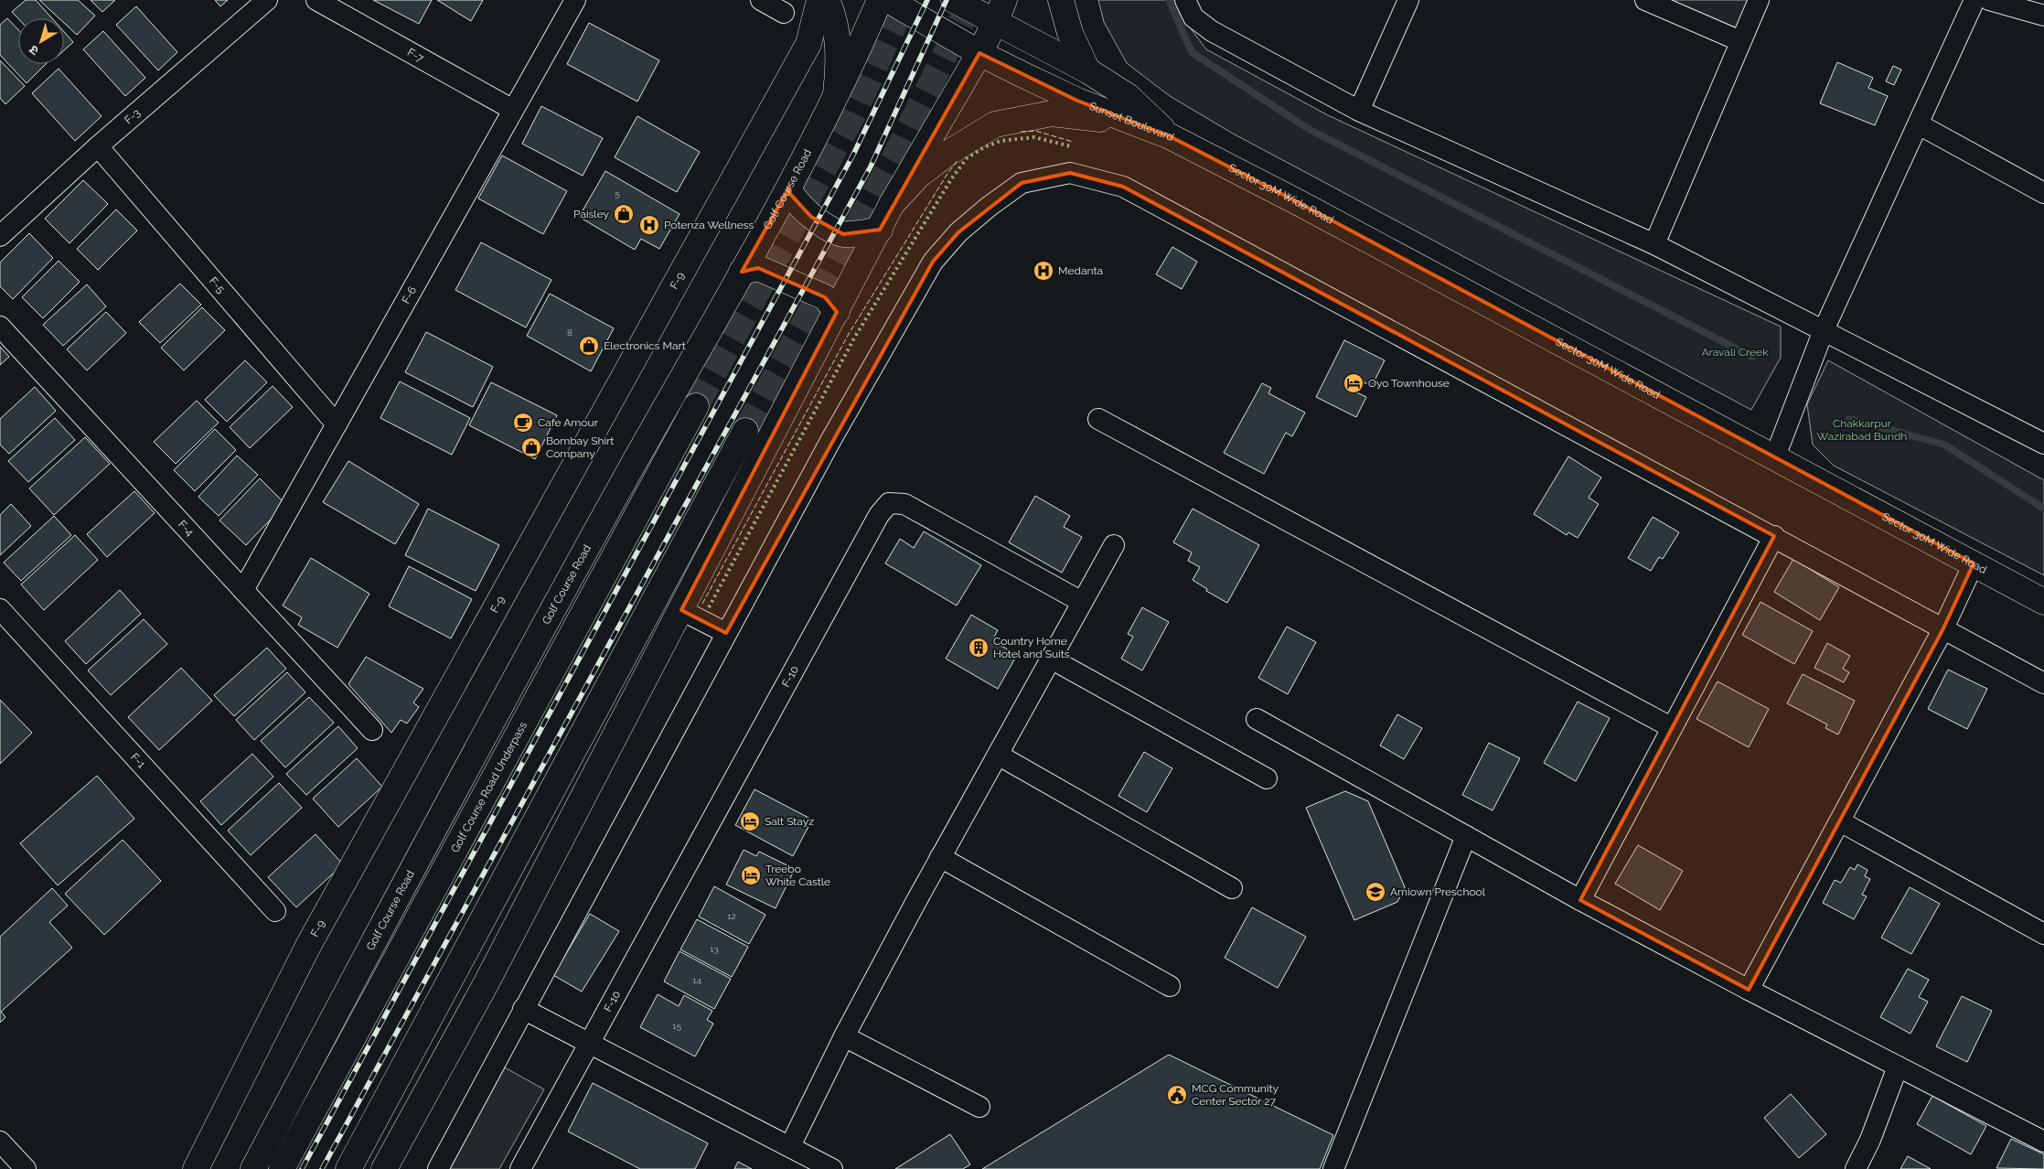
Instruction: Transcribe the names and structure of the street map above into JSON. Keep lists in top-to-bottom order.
{
  "streets": {
    "street": [
      "F-7",
      "F-3",
      "Sunset Boulevard",
      "Golf Course Road",
      "Sector 30M Wide Road",
      "F-9",
      "F-5",
      "F-6",
      "F-4",
      "F-10",
      "F-1",
      "Golf Course Road Underpass"
    ]
  },
  "crossings": [
    ["F-7", "F-6"],
    ["F-3", "F-5"],
    ["Sunset Boulevard", "Sector 30M Wide Road"],
    ["F-5", "F-6"],
    ["F-6", "F-4"]
  ],
  "parks": ["Aravali Creek", "Chakkarpur Wazirabad Bundh"],
  "places": {
    "shop": ["Paisley", "Electronics Mart", "Bombay Shirt Company"],
    "hospital": ["Potenza Wellness", "Medanta"],
    "hotel": ["Oyo Townhouse", "Salt Stayz", "Treebo White Castle"],
    "cafe": ["Cafe Amour"],
    "building": ["Country Home Hotel and Suits"],
    "school or university": ["Amiown Preschool"],
    "public building": ["MCG Community Center Sector 27"]
  },
  "house_numbers": [
    "5",
    "8",
    "12",
    "13",
    "14",
    "15"
  ],
  "north": "bottom left"
}
